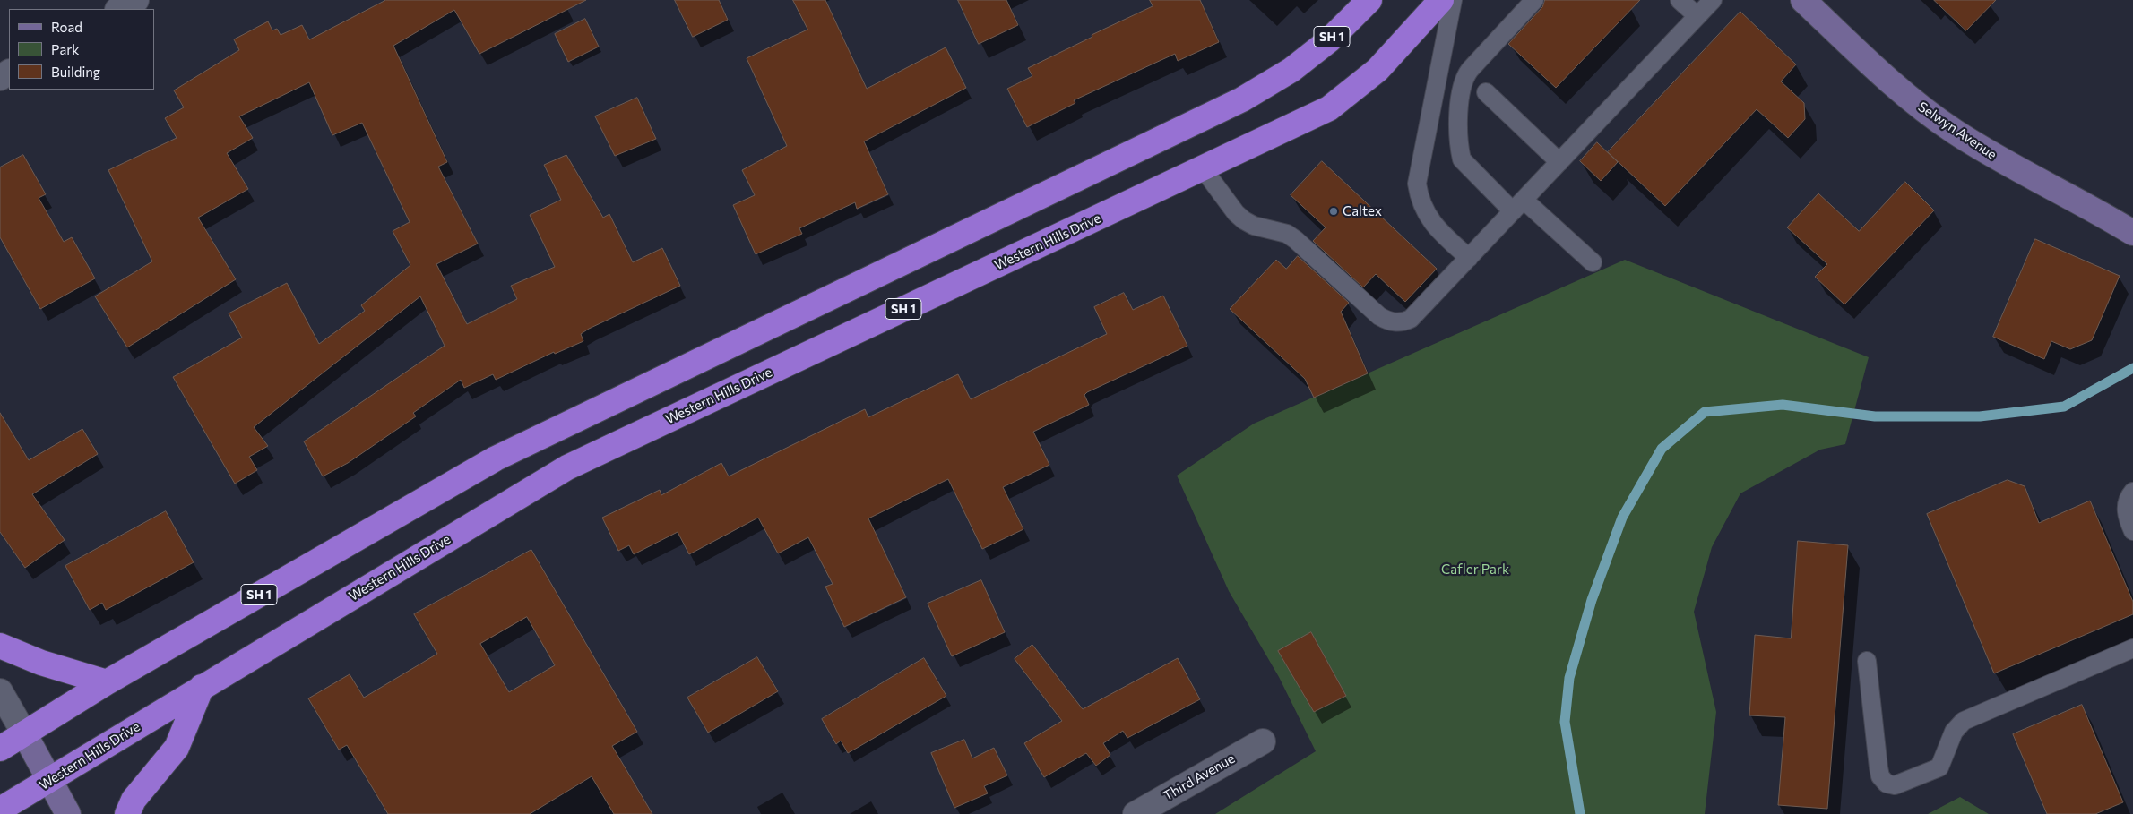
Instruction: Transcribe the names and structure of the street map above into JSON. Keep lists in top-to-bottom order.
{
  "streets": {
    "highway": ["SH 1", "Western Hills Drive"],
    "main road": ["Selwyn Avenue"],
    "street": ["Third Avenue"]
  },
  "parks": ["Cafler Park"],
  "places": ["Caltex"],
  "legend": ["Road", "Park", "Building"]
}
